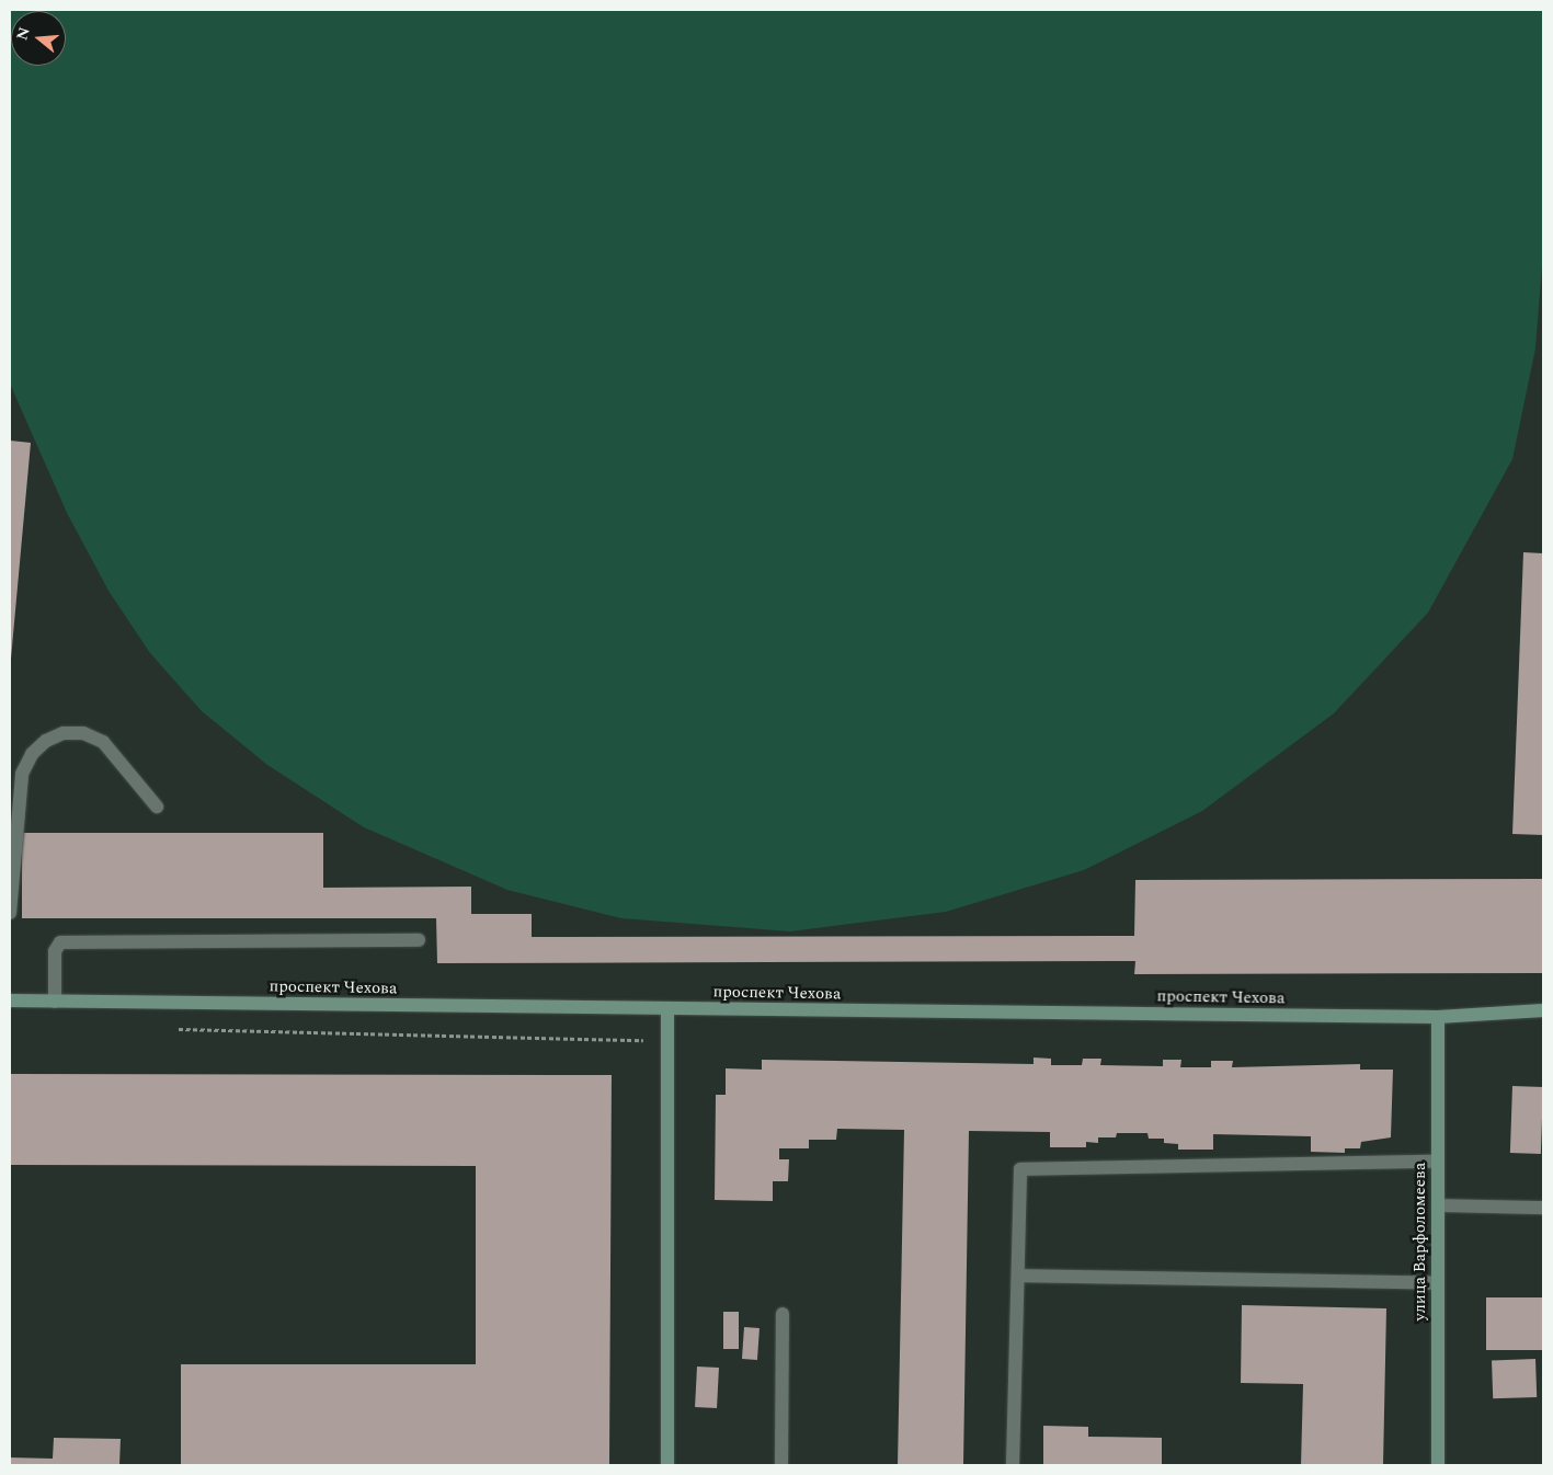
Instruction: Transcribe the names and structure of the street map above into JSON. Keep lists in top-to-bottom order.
{
  "streets": {
    "main road": ["проспект Чехова", "улица Варфоломеева"]
  },
  "crossings": [
    ["проспект Чехова", "улица Варфоломеева"]
  ],
  "north": "left"
}
